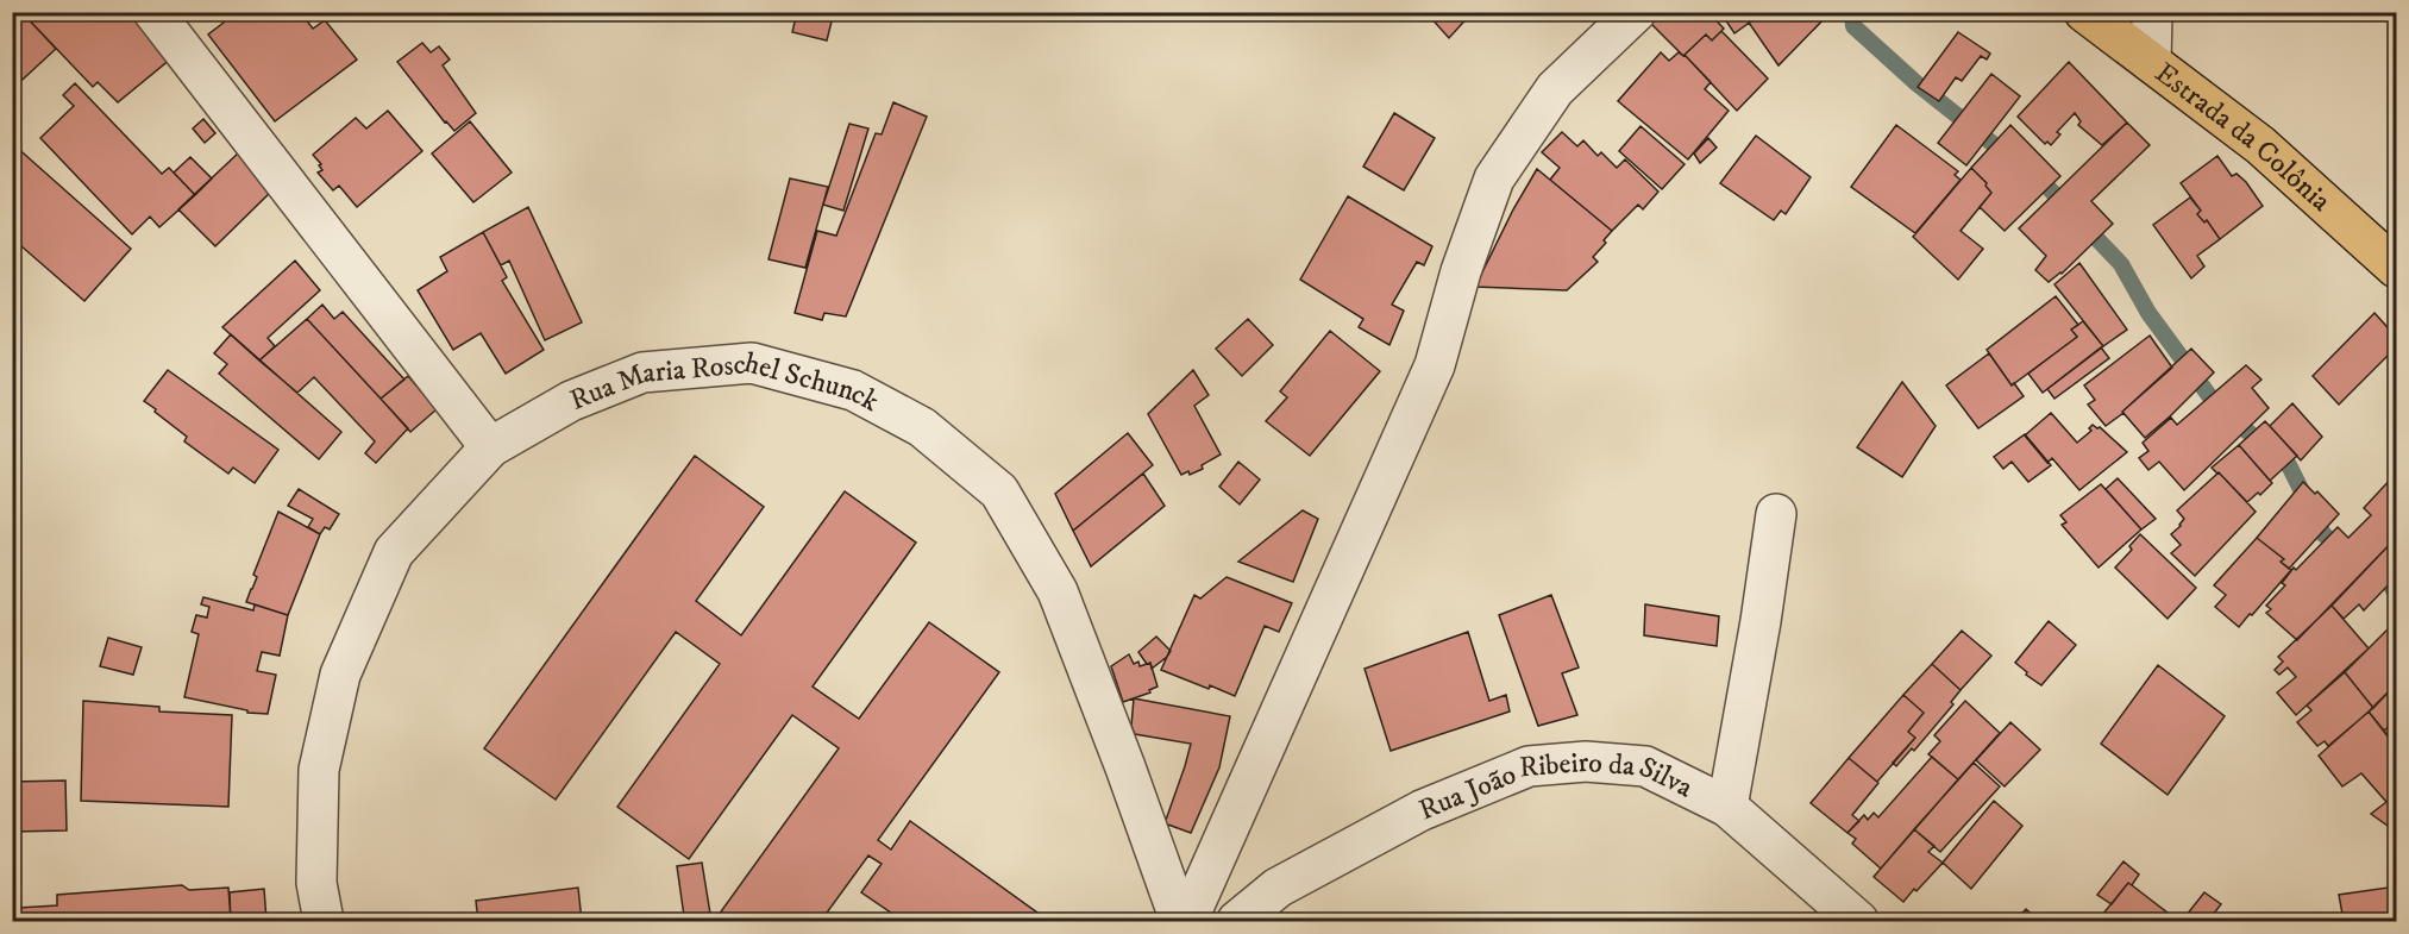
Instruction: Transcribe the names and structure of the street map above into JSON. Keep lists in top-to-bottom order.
{
  "streets": {
    "main road": ["Estrada da Colônia"],
    "street": ["Rua Maria Roschel Schunck", "Rua João Ribeiro da Silva"]
  }
}
